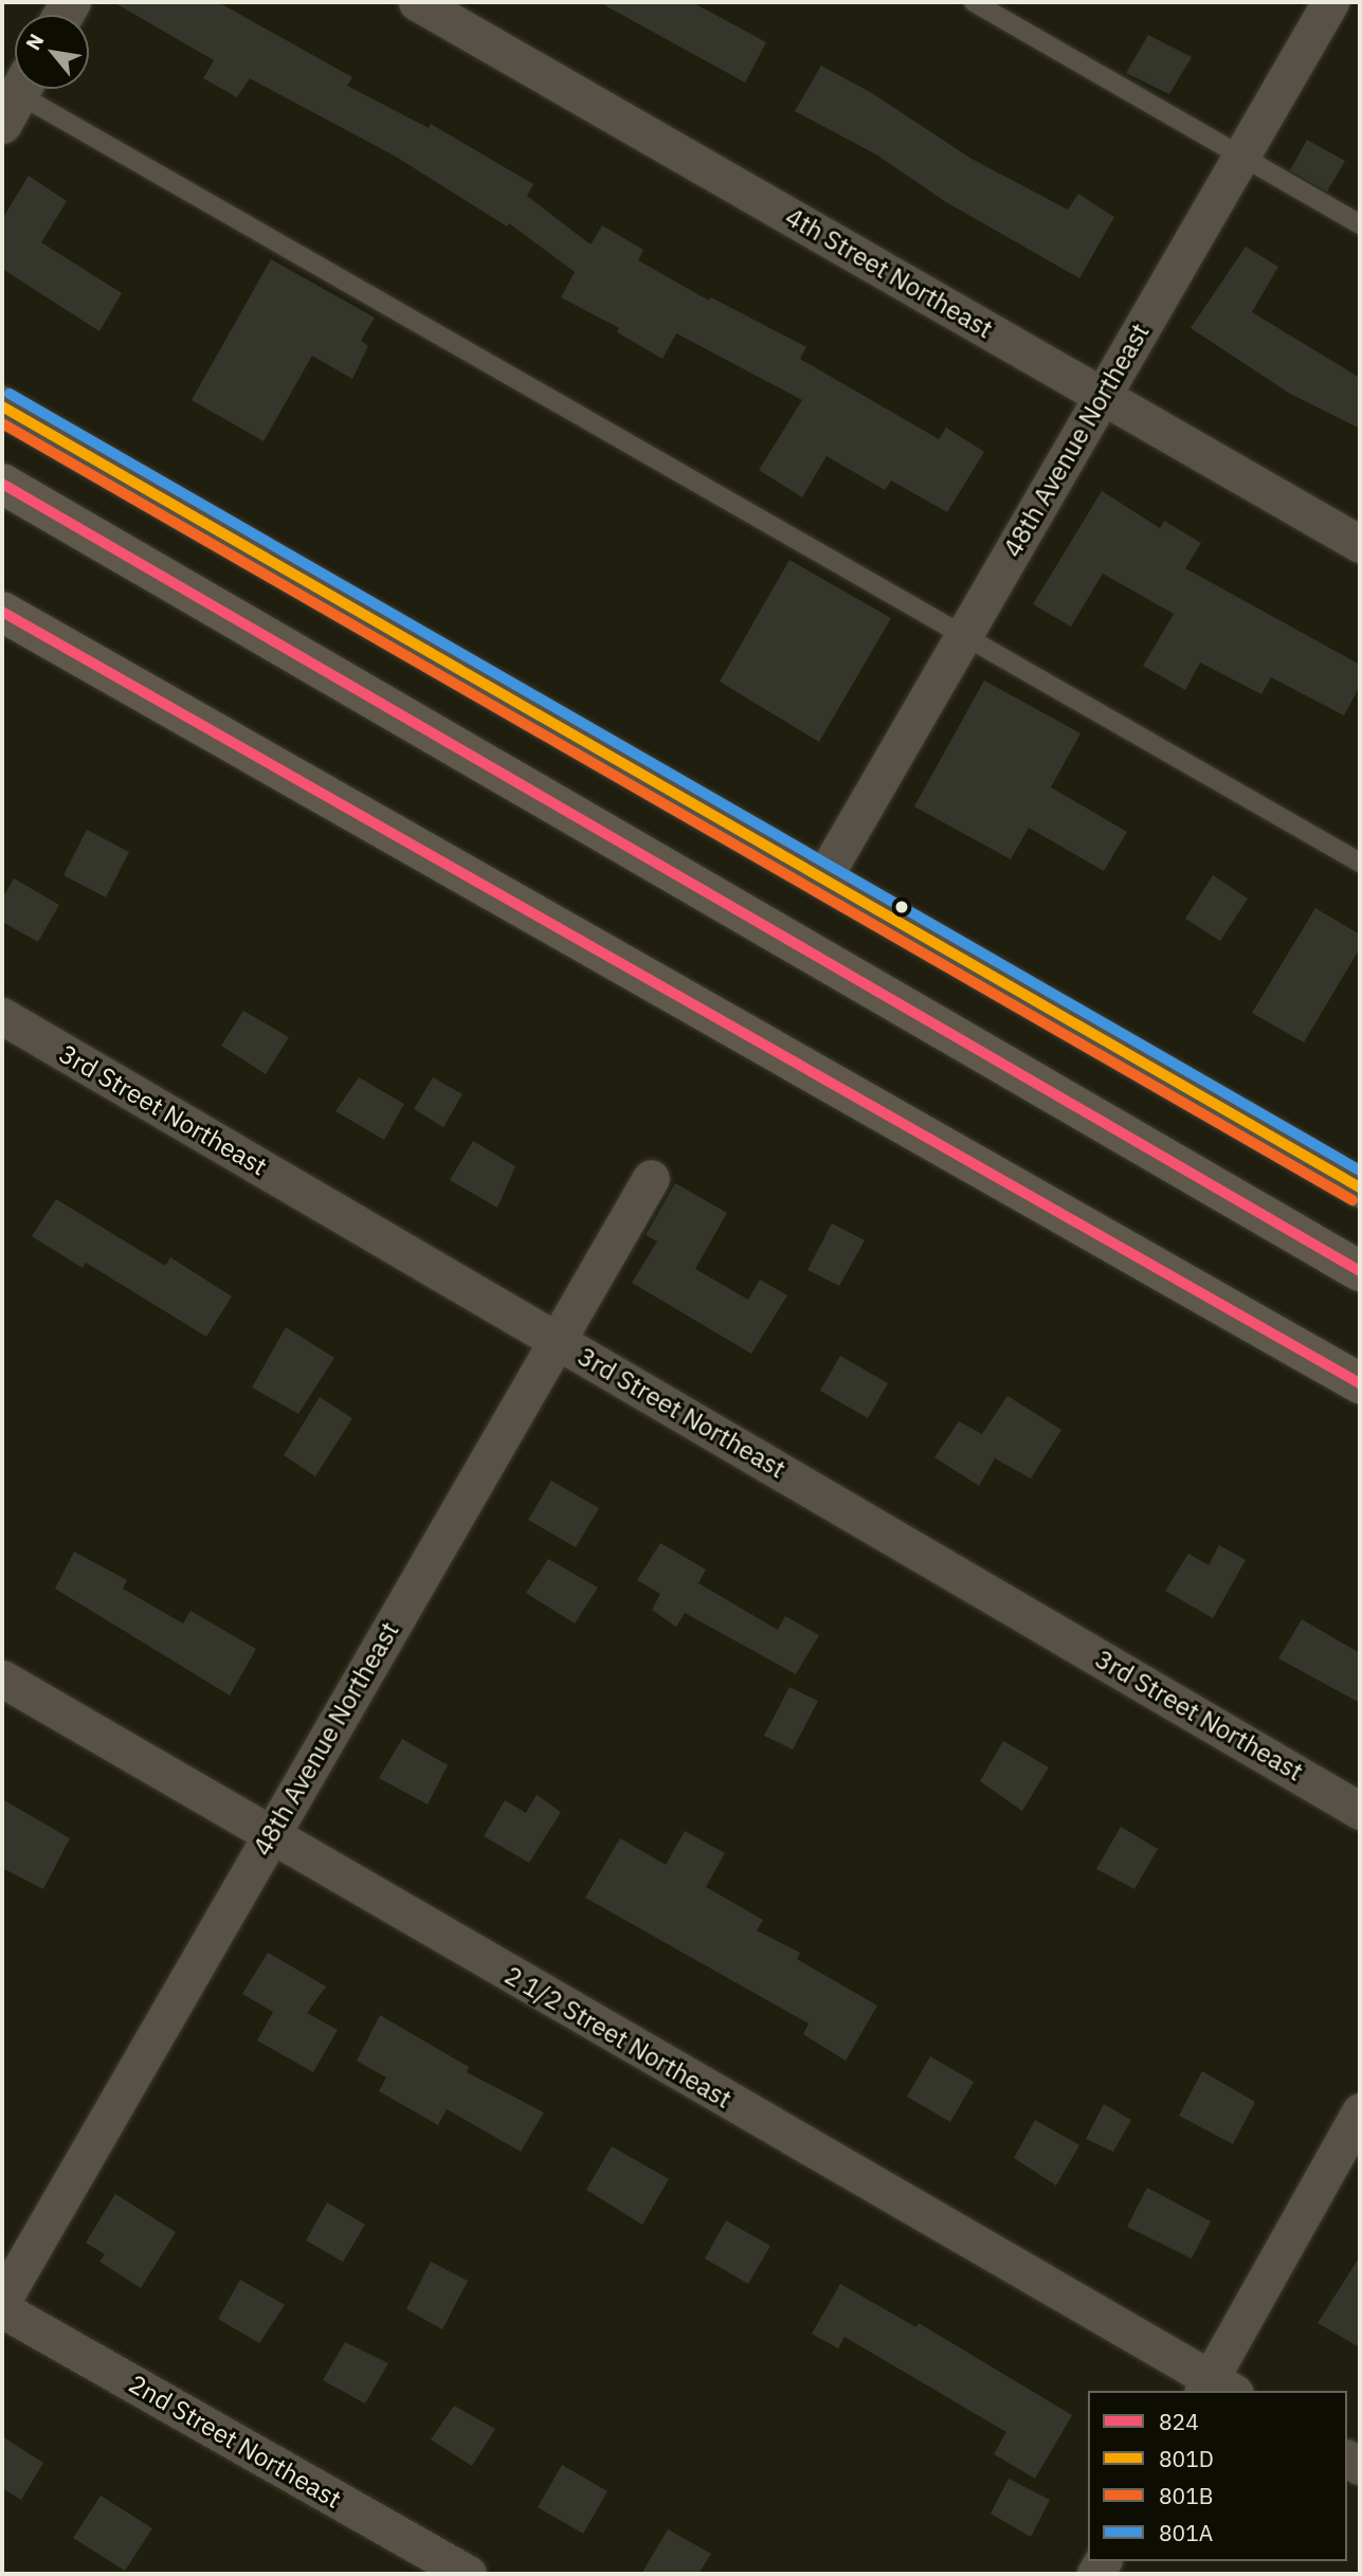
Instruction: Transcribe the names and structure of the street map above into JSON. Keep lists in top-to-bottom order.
{
  "streets": {
    "street": [
      "4th Street Northeast",
      "48th Avenue Northeast",
      "3rd Street Northeast",
      "2 1/2 Street Northeast",
      "2nd Street Northeast"
    ]
  },
  "crossings": [
    ["4th Street Northeast", "48th Avenue Northeast"],
    ["48th Avenue Northeast", "3rd Street Northeast"],
    ["48th Avenue Northeast", "2 1/2 Street Northeast"]
  ],
  "lines": [
    "transit line 801A",
    "transit line 801D",
    "transit line 801B",
    "transit line 824"
  ],
  "legend": [
    "824",
    "801D",
    "801B",
    "801A"
  ],
  "north": "top left"
}
